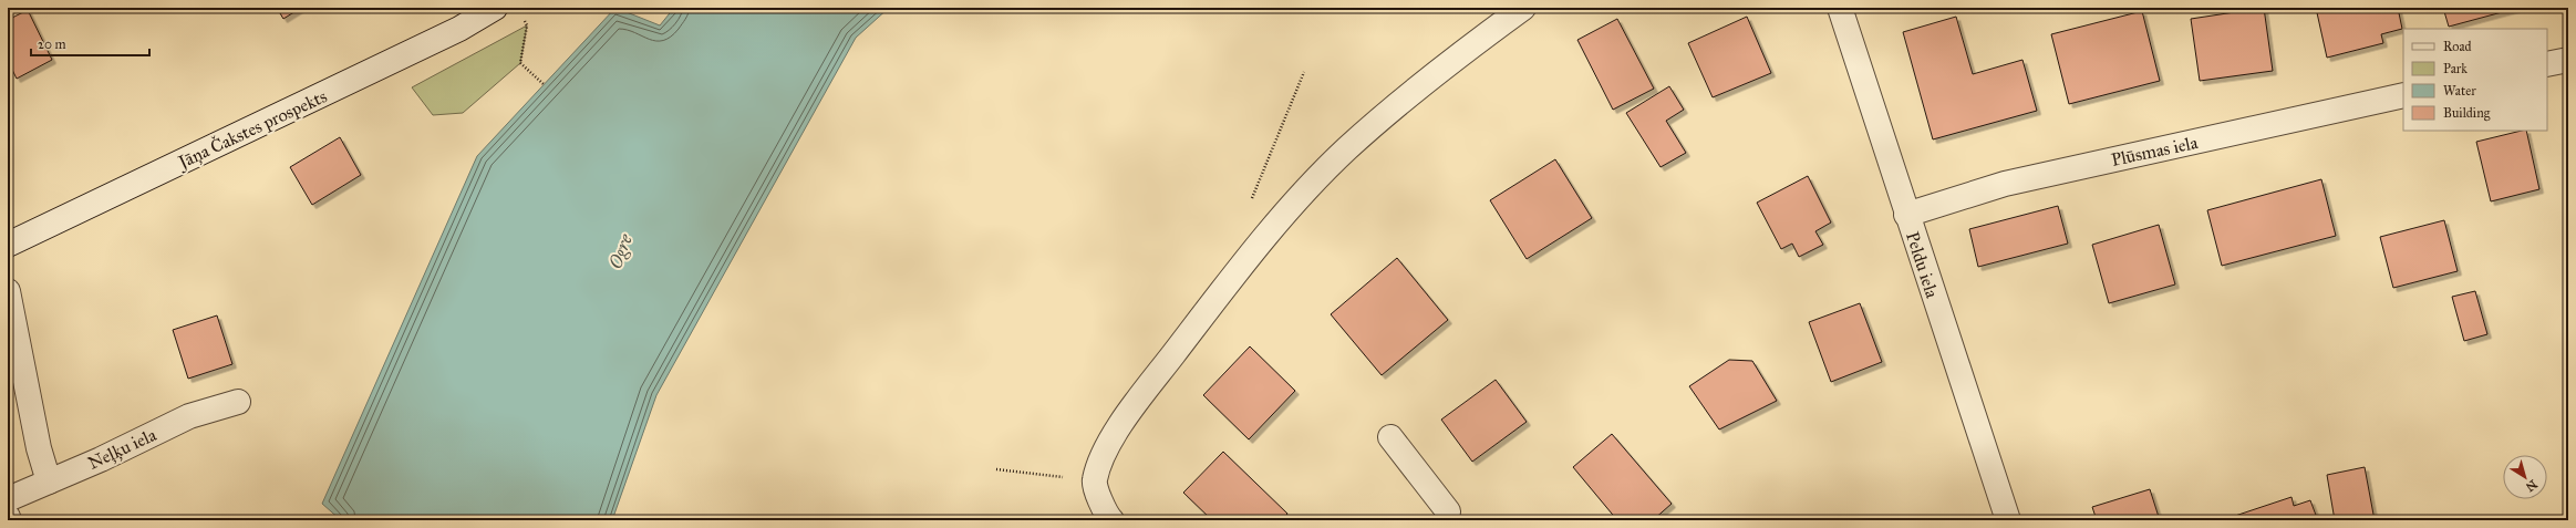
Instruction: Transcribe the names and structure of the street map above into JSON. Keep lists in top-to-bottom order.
{
  "streets": {
    "street": [
      "Jāņa Čakstes prospekts",
      "Plūsmas iela",
      "Peldu iela",
      "Neļķu iela"
    ]
  },
  "crossings": [
    ["Plūsmas iela", "Peldu iela"]
  ],
  "water": ["Ogre"],
  "legend": [
    "Road",
    "Park",
    "Water",
    "Building"
  ],
  "scale_bar": "20 m",
  "north": "bottom right"
}
